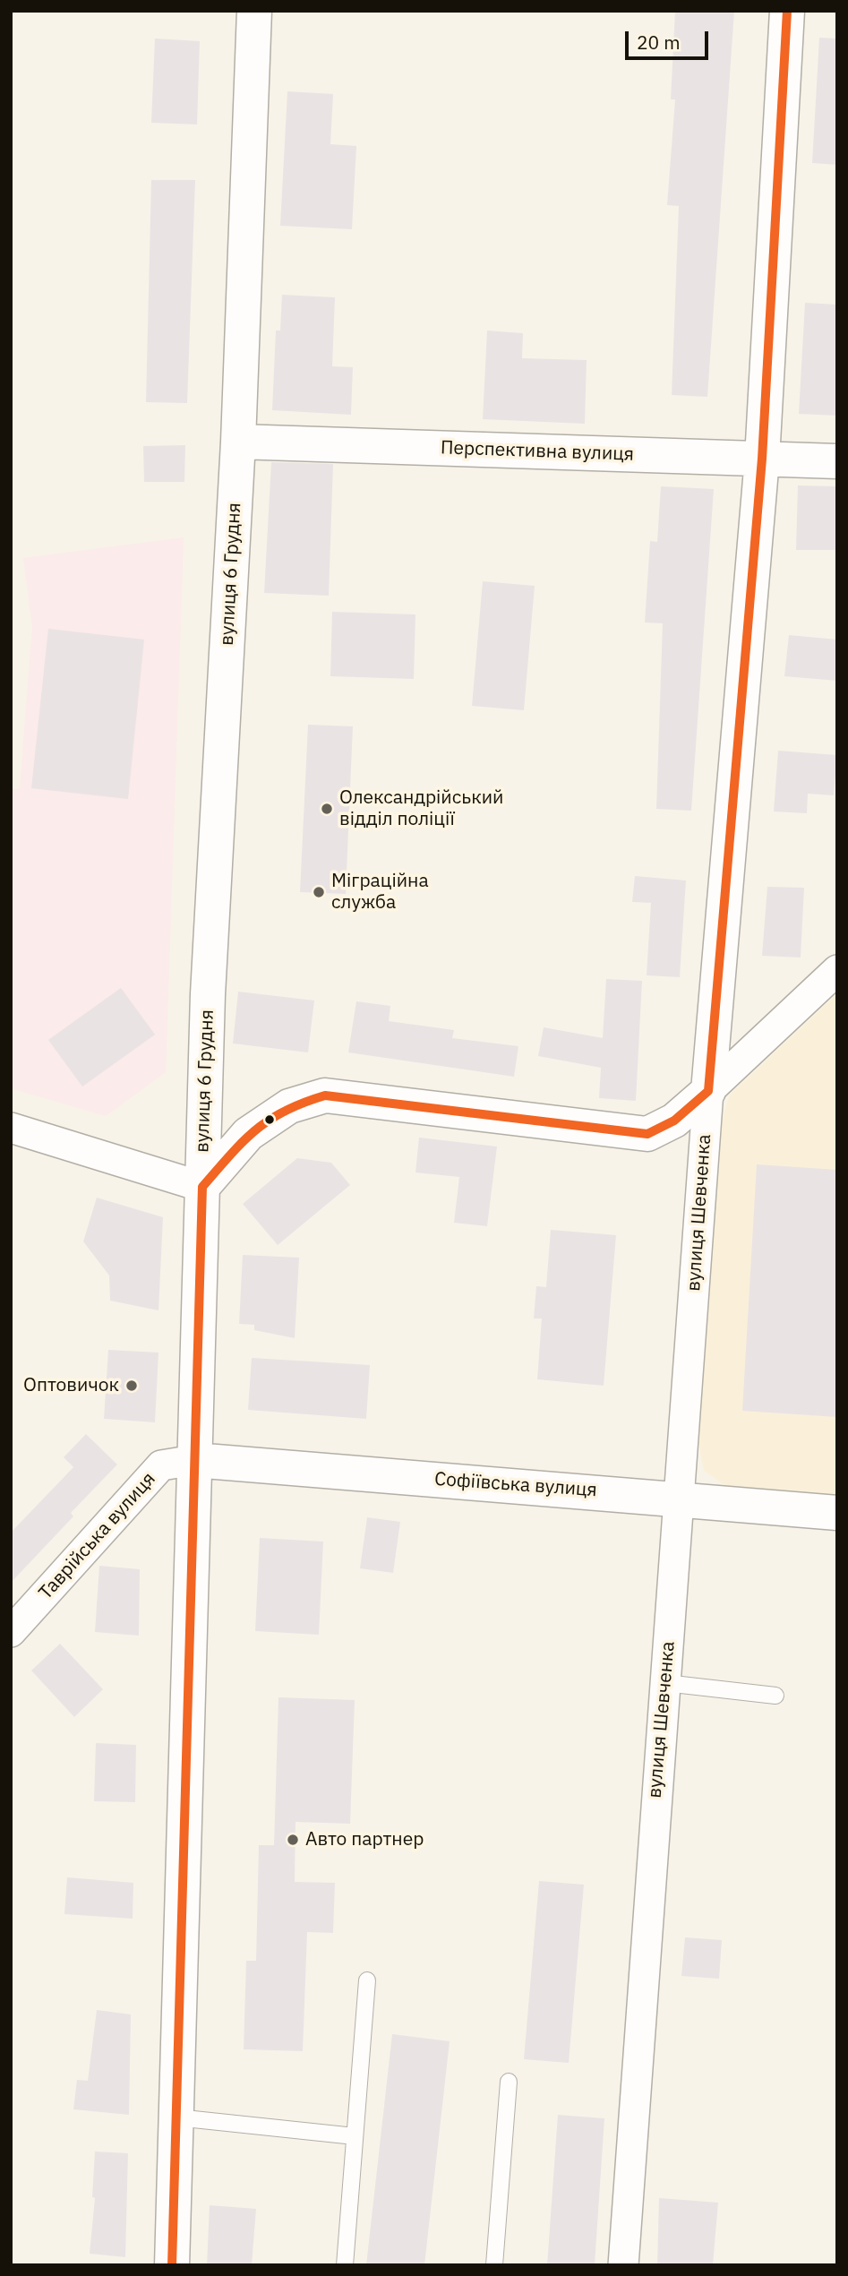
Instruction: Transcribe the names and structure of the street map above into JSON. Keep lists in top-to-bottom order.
{
  "streets": {
    "street": [
      "Перспективна вулиця",
      "вулиця 6 Грудня",
      "вулиця Шевченка",
      "Софіївська вулиця",
      "Таврійська вулиця"
    ]
  },
  "crossings": [
    ["Перспективна вулиця", "вулиця 6 Грудня"],
    ["Перспективна вулиця", "вулиця Шевченка"],
    ["вулиця 6 Грудня", "Софіївська вулиця"],
    ["вулиця 6 Грудня", "Таврійська вулиця"],
    ["вулиця Шевченка", "Софіївська вулиця"],
    ["Софіївська вулиця", "Таврійська вулиця"]
  ],
  "places": [
    "Олександрійський відділ поліції",
    "Міграційна служба",
    "Оптовичок",
    "Авто партнер"
  ],
  "scale_bar": "20 m"
}
